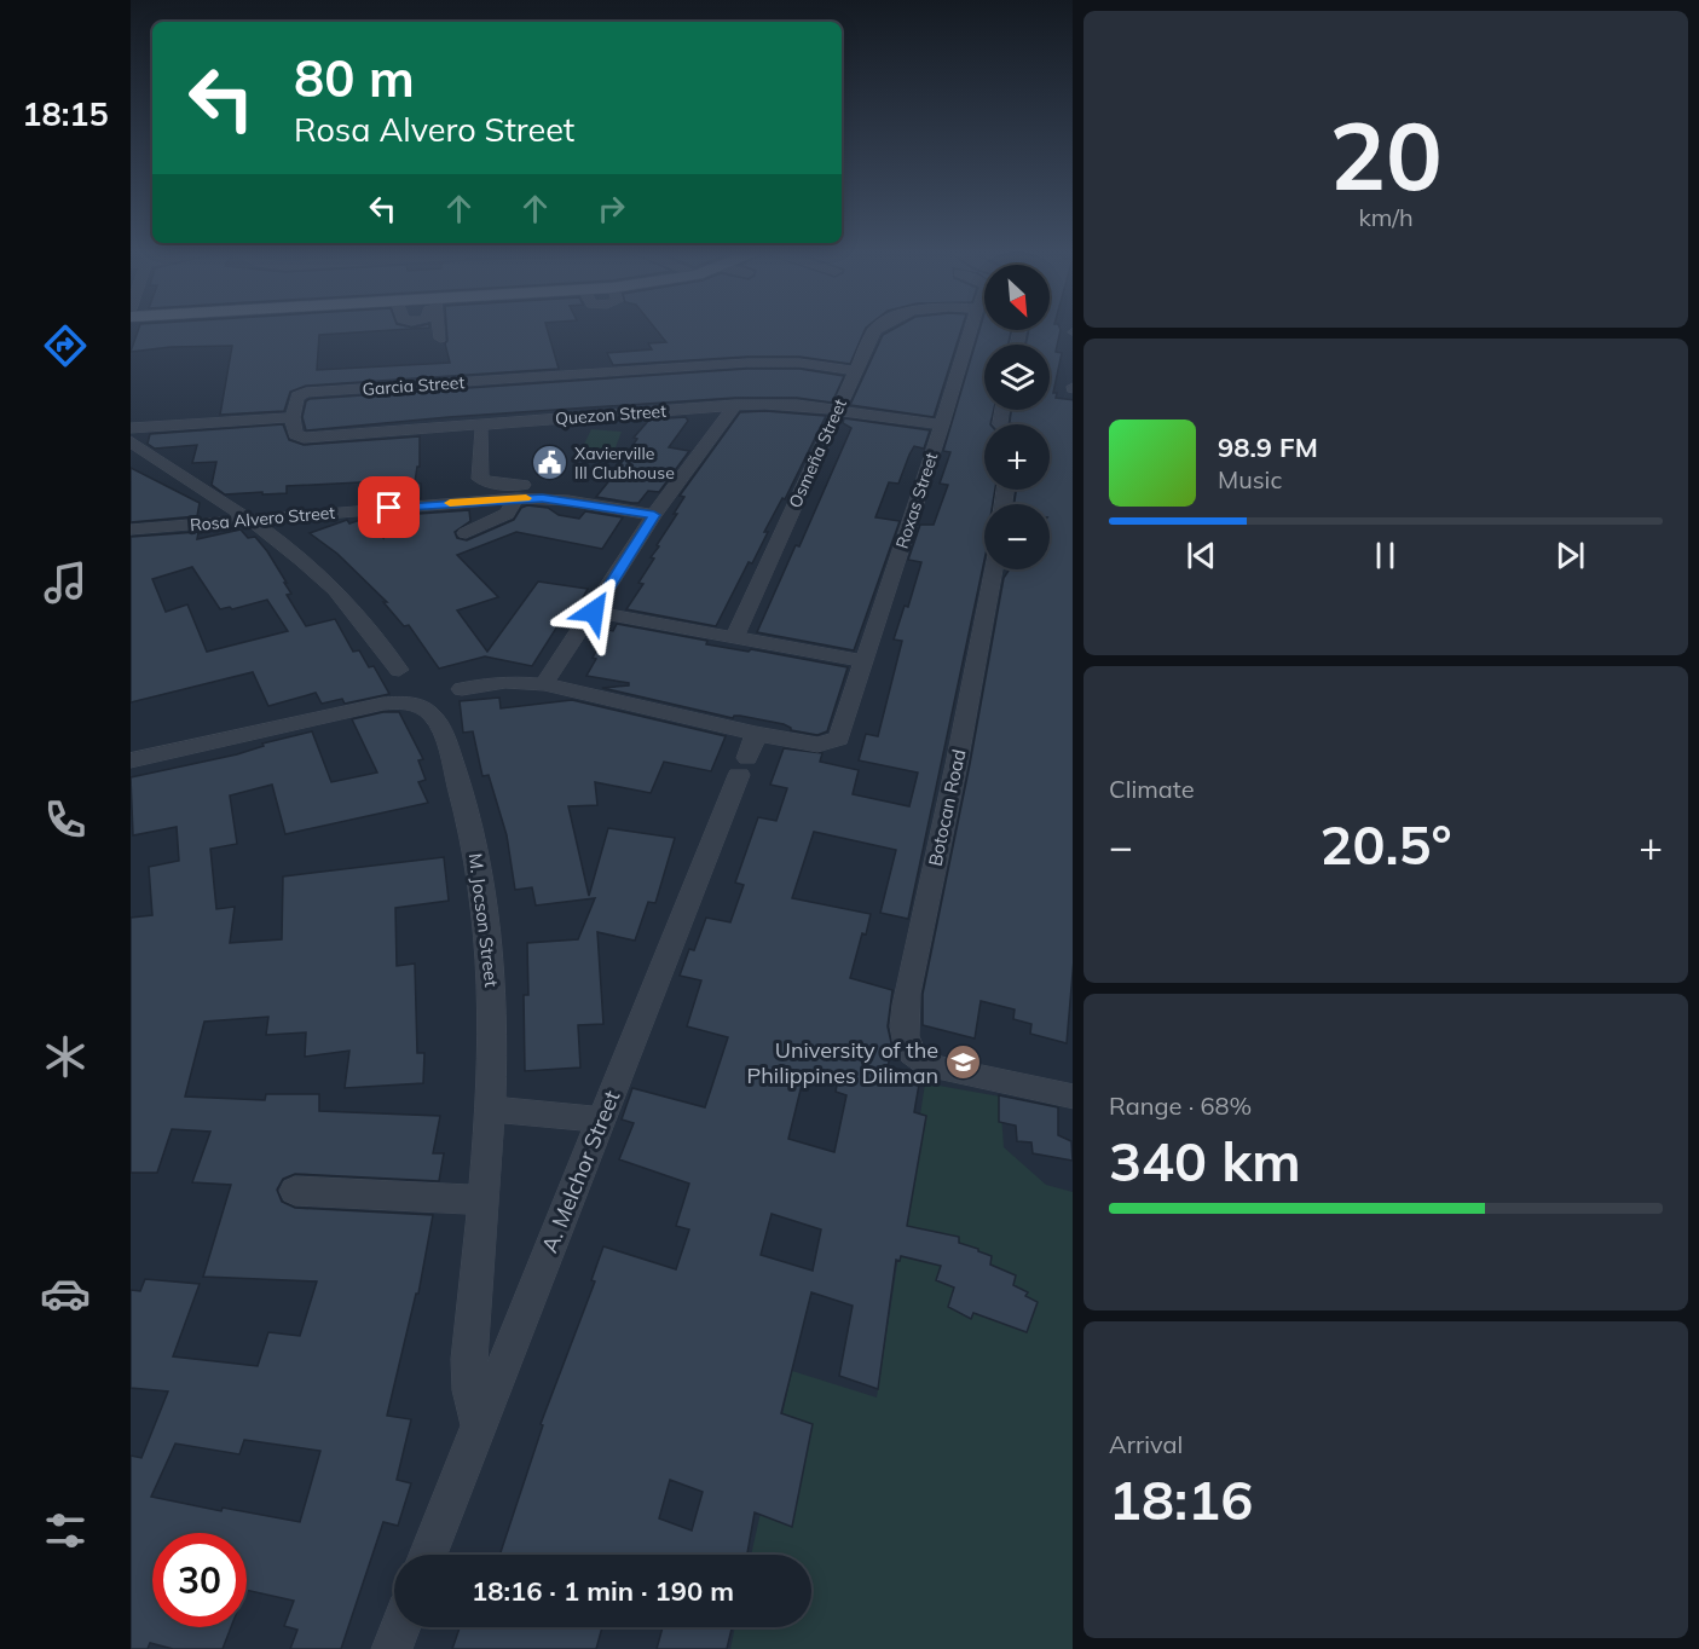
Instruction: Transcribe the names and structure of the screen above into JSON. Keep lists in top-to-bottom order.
{
  "streets": {
    "street": [
      "Garcia Street",
      "Quezon Street",
      "Osmeña Street",
      "Roxas Street",
      "Rosa Alvero Street",
      "Botocan Road",
      "M. Jocson Street",
      "A. Melchor Street"
    ]
  },
  "crossings": [
    ["Garcia Street", "Quezon Street"],
    ["Garcia Street", "Osmeña Street"],
    ["Quezon Street", "Osmeña Street"],
    ["Quezon Street", "Roxas Street"],
    ["Roxas Street", "A. Melchor Street"],
    ["M. Jocson Street", "A. Melchor Street"]
  ],
  "places": {
    "public building": ["Xavierville III Clubhouse"],
    "school or university": ["University of the Philippines Diliman"]
  },
  "north": "bottom right",
  "page": {
    "tabs": "18:15",
    "tile": [
      ["20", "km/h"],
      "Climate",
      ["Range · 68%", "340 km"],
      ["Arrival", "18:16"]
    ],
    "turn": ["80 m", "Rosa Alvero Street"],
    "map_buttons": ["+", "−"],
    "song": ["98.9 FM", "Music"],
    "heat": ["−", "20.5°", "+"],
    "limit": "30",
    "trip": "18:16 · 1 min · 190 m"
  }
}
